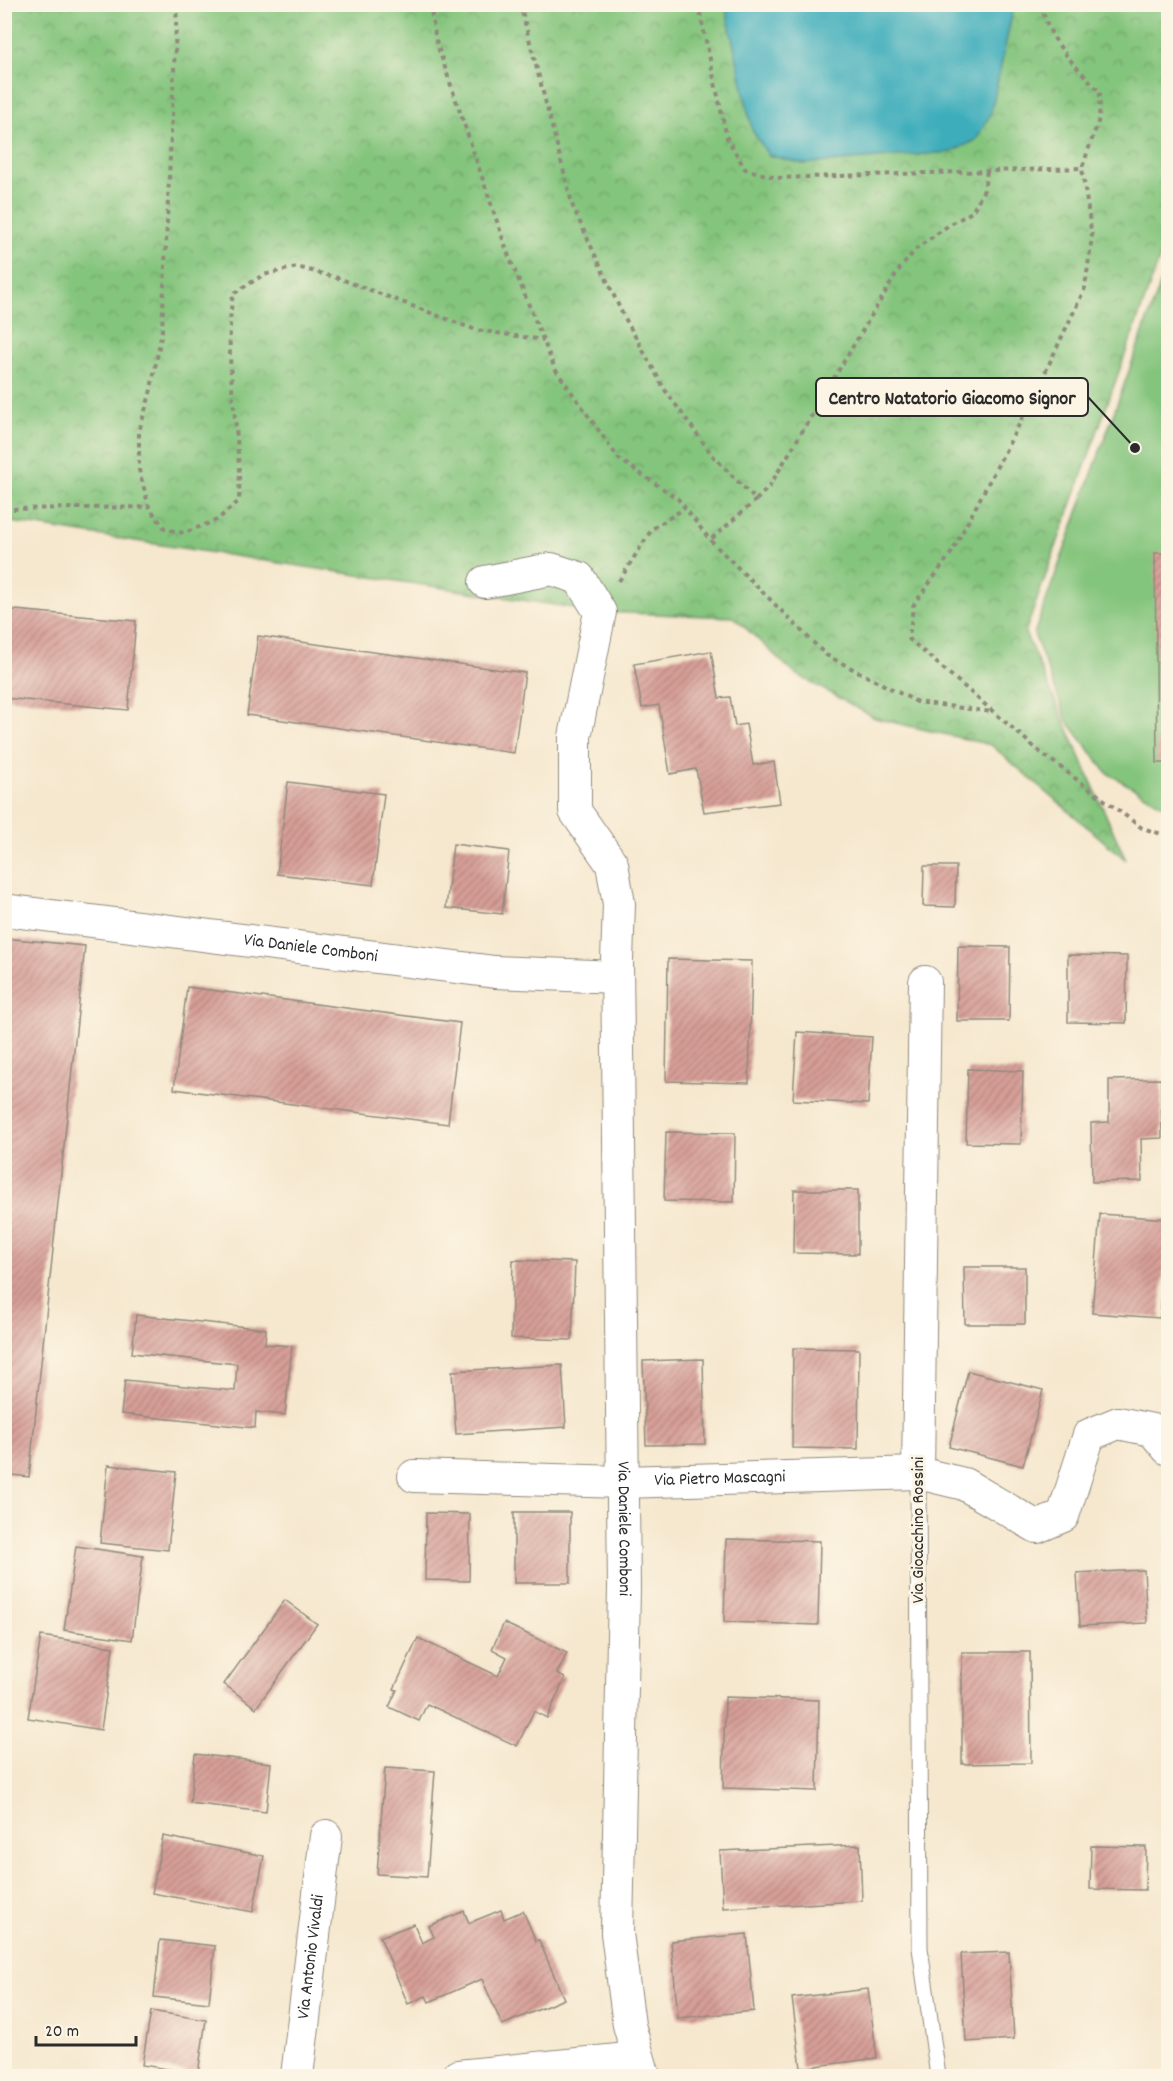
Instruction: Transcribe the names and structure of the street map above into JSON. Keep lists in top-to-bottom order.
{
  "streets": {
    "street": [
      "Via Daniele Comboni",
      "Via Pietro Mascagni",
      "Via Gioacchino Rossini",
      "Via Antonio Vivaldi"
    ]
  },
  "crossings": [
    ["Via Daniele Comboni", "Via Pietro Mascagni"],
    ["Via Pietro Mascagni", "Via Gioacchino Rossini"]
  ],
  "places": ["Centro Natatorio Giacomo Signor"],
  "scale_bar": "20 m"
}
